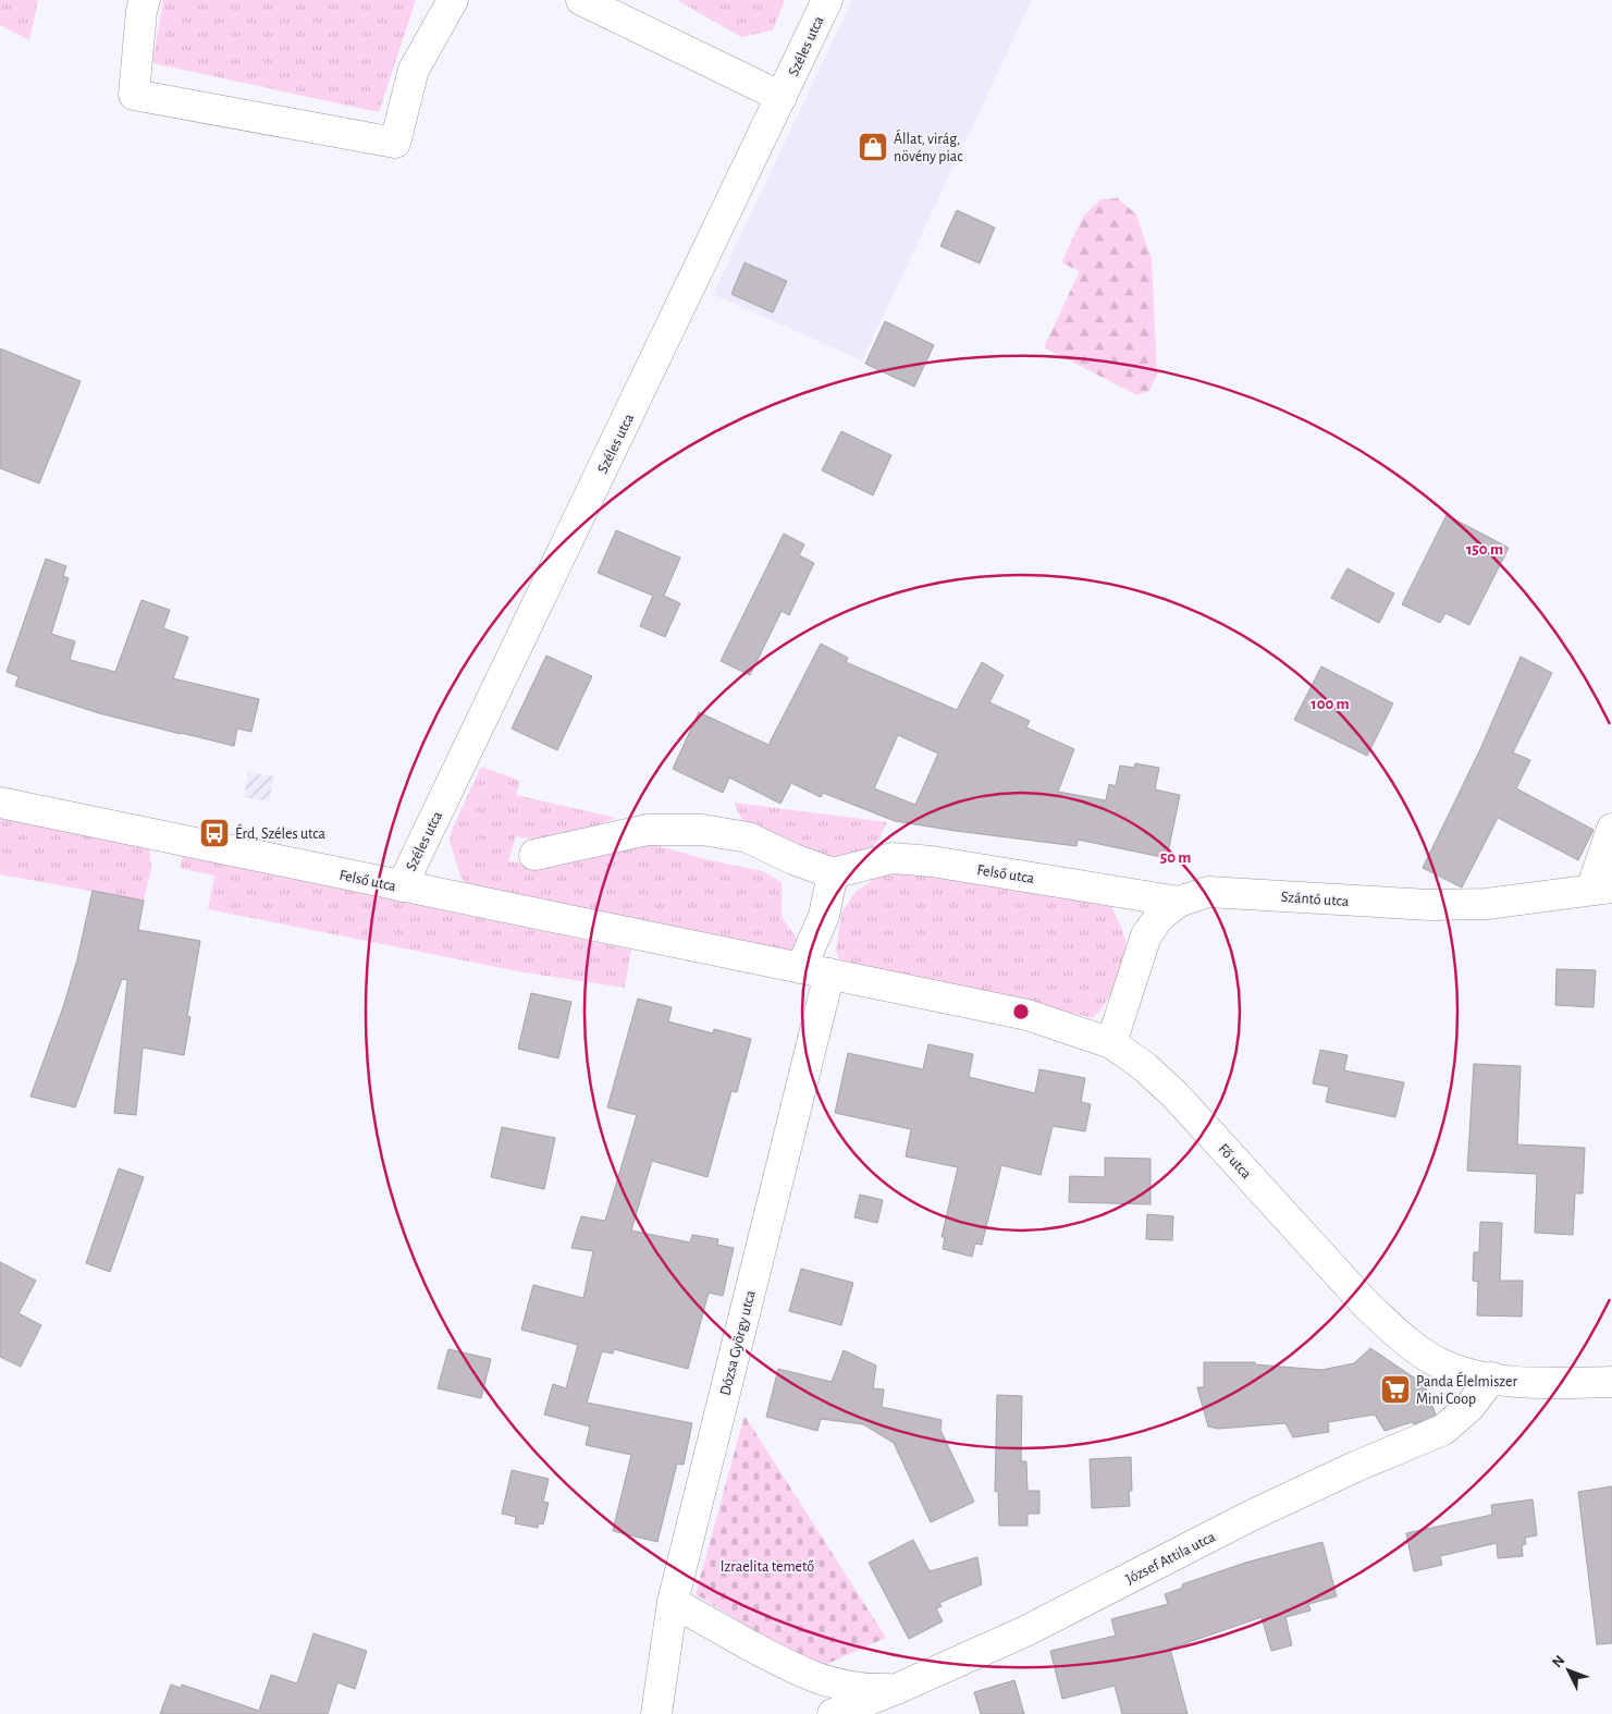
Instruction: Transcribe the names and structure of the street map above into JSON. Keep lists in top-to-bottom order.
{
  "streets": {
    "street": [
      "Széles utca",
      "Felső utca",
      "Szántó utca",
      "Fő utca",
      "Dózsa György utca",
      "József Attila utca"
    ]
  },
  "crossings": [
    ["Széles utca", "Felső utca"],
    ["Felső utca", "Szántó utca"],
    ["Felső utca", "Fő utca"],
    ["Felső utca", "Dózsa György utca"],
    ["Szántó utca", "Fő utca"],
    ["Fő utca", "Dózsa György utca"],
    ["Fő utca", "József Attila utca"]
  ],
  "parks": ["Izraelita temető"],
  "places": {
    "shop": ["Állat, virág, növény piac"],
    "bus stop": ["Érd, Széles utca"],
    "supermarket": ["Panda Élelmiszer Mini Coop"]
  },
  "north": "top left",
  "rings": ["150 m", "100 m", "50 m"]
}
